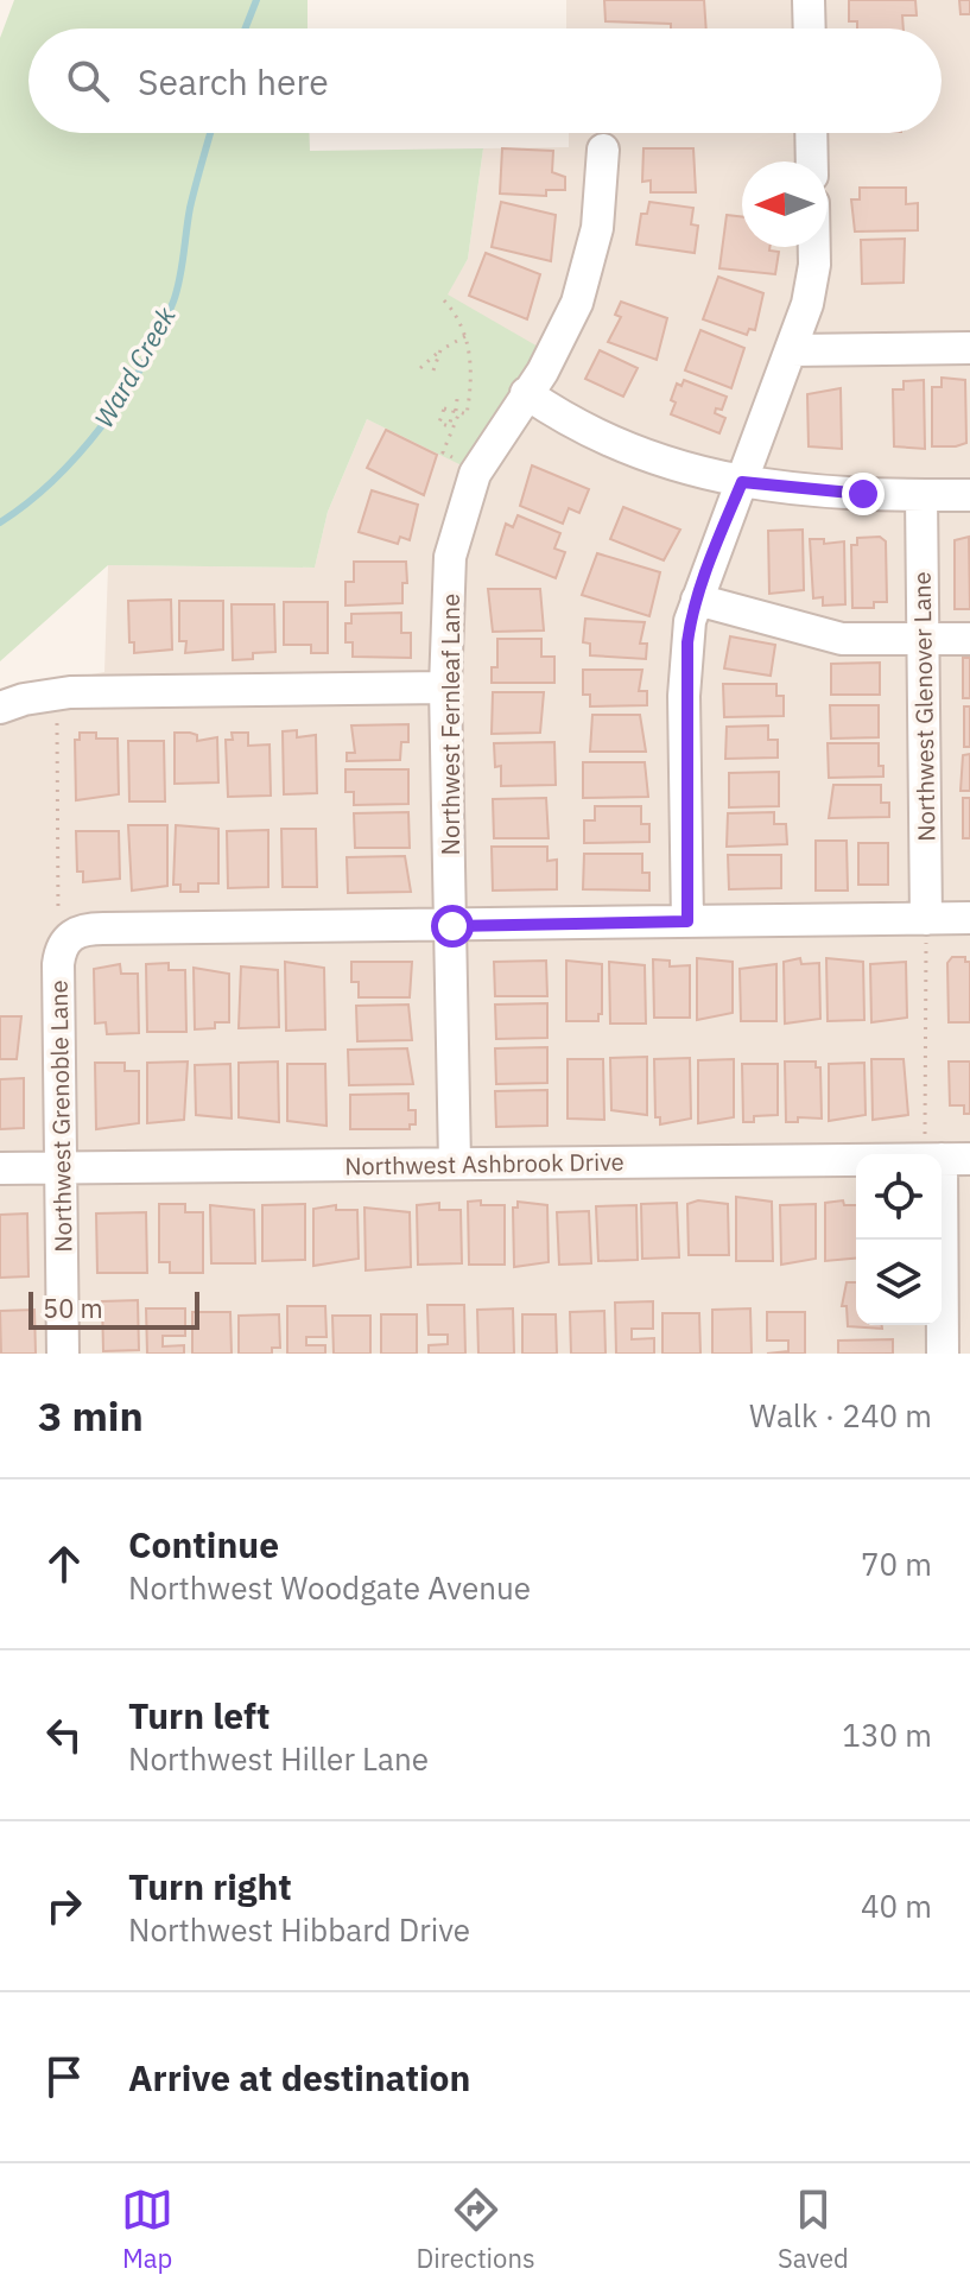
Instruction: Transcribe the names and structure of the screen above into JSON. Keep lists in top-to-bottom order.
{
  "streets": {
    "street": [
      "Northwest Glenover Lane",
      "Northwest Fernleaf Lane",
      "Northwest Grenoble Lane",
      "Northwest Ashbrook Drive"
    ]
  },
  "crossings": [
    ["Northwest Fernleaf Lane", "Northwest Ashbrook Drive"],
    ["Northwest Grenoble Lane", "Northwest Ashbrook Drive"]
  ],
  "water": ["Ward Creek"],
  "scale_bar": "50 m",
  "north": "left",
  "page": {
    "search": "Search here",
    "scale": "50 m",
    "heading": ["3 min", "Walk · 240 m"],
    "list": [
      ["Continue", "Northwest Woodgate Avenue", "70 m"],
      ["Turn left", "Northwest Hiller Lane", "130 m"],
      ["Turn right", "Northwest Hibbard Drive", "40 m"],
      "Arrive at destination"
    ],
    "nav": ["Map", "Directions", "Saved"]
  }
}
